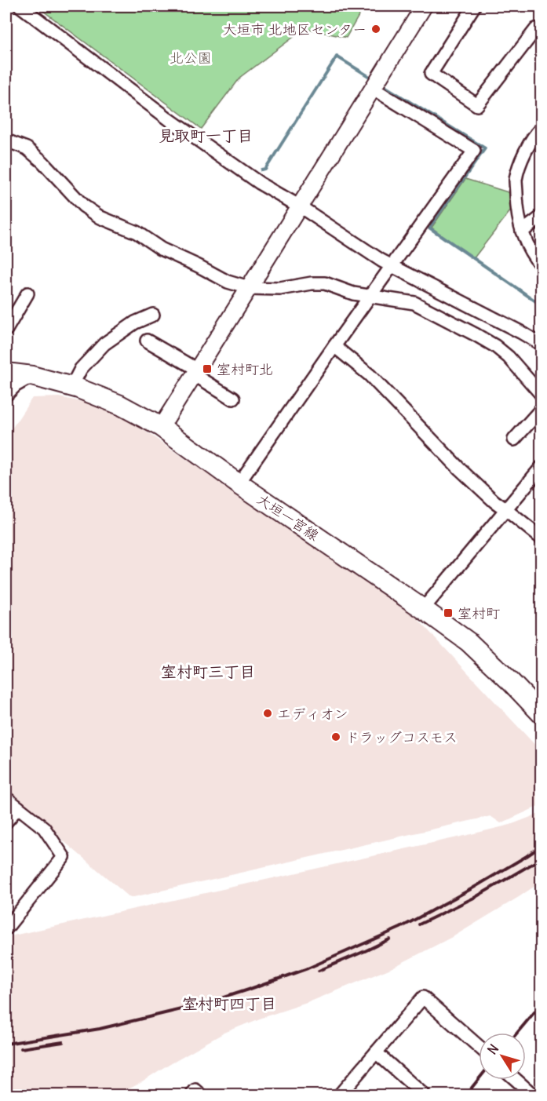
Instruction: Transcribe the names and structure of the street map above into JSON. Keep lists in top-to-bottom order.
{
  "streets": {
    "main road": ["大垣一宮線"]
  },
  "districts": ["見取町一丁目", "室村町三丁目", "室村町四丁目"],
  "parks": ["北公園"],
  "places": {
    "other": ["大垣市 北地区センター", "エディオン", "ドラッグコスモス"],
    "transit": ["室村町北", "室村町"]
  },
  "north": "top left"
}
